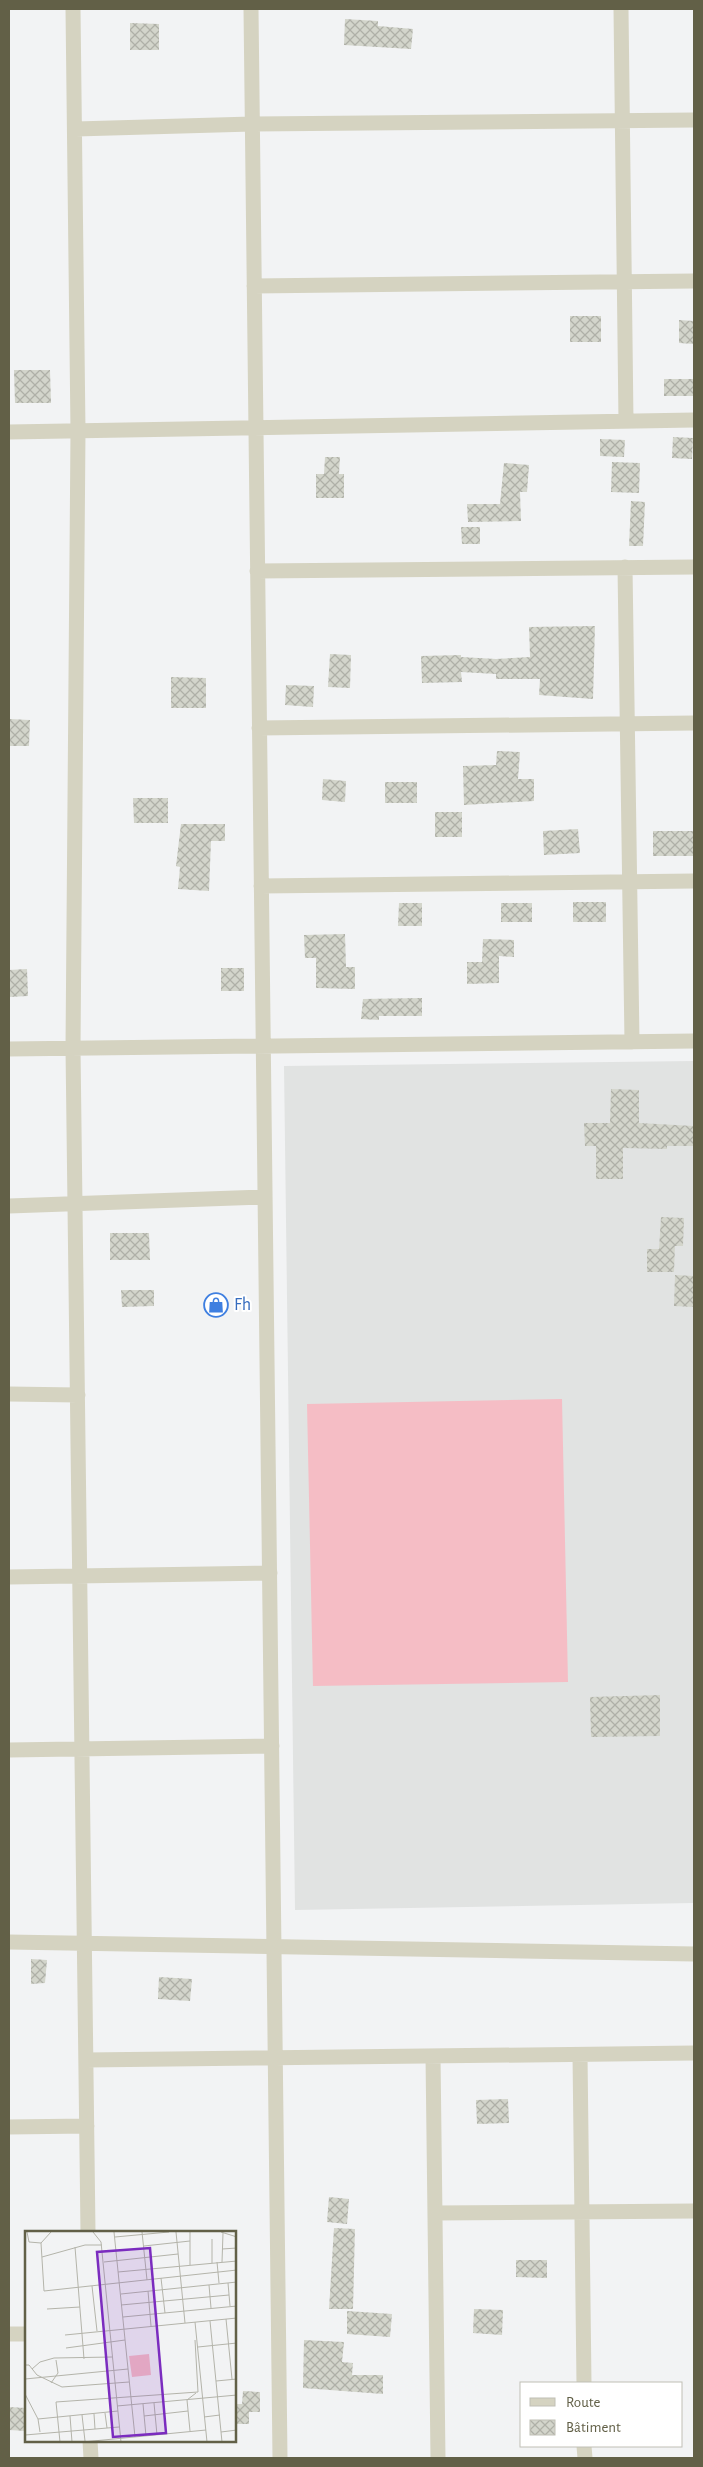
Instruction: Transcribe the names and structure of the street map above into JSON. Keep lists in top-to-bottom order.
{
  "places": {
    "shop": ["Fh"]
  },
  "legend": ["Route", "Bâtiment"]
}
